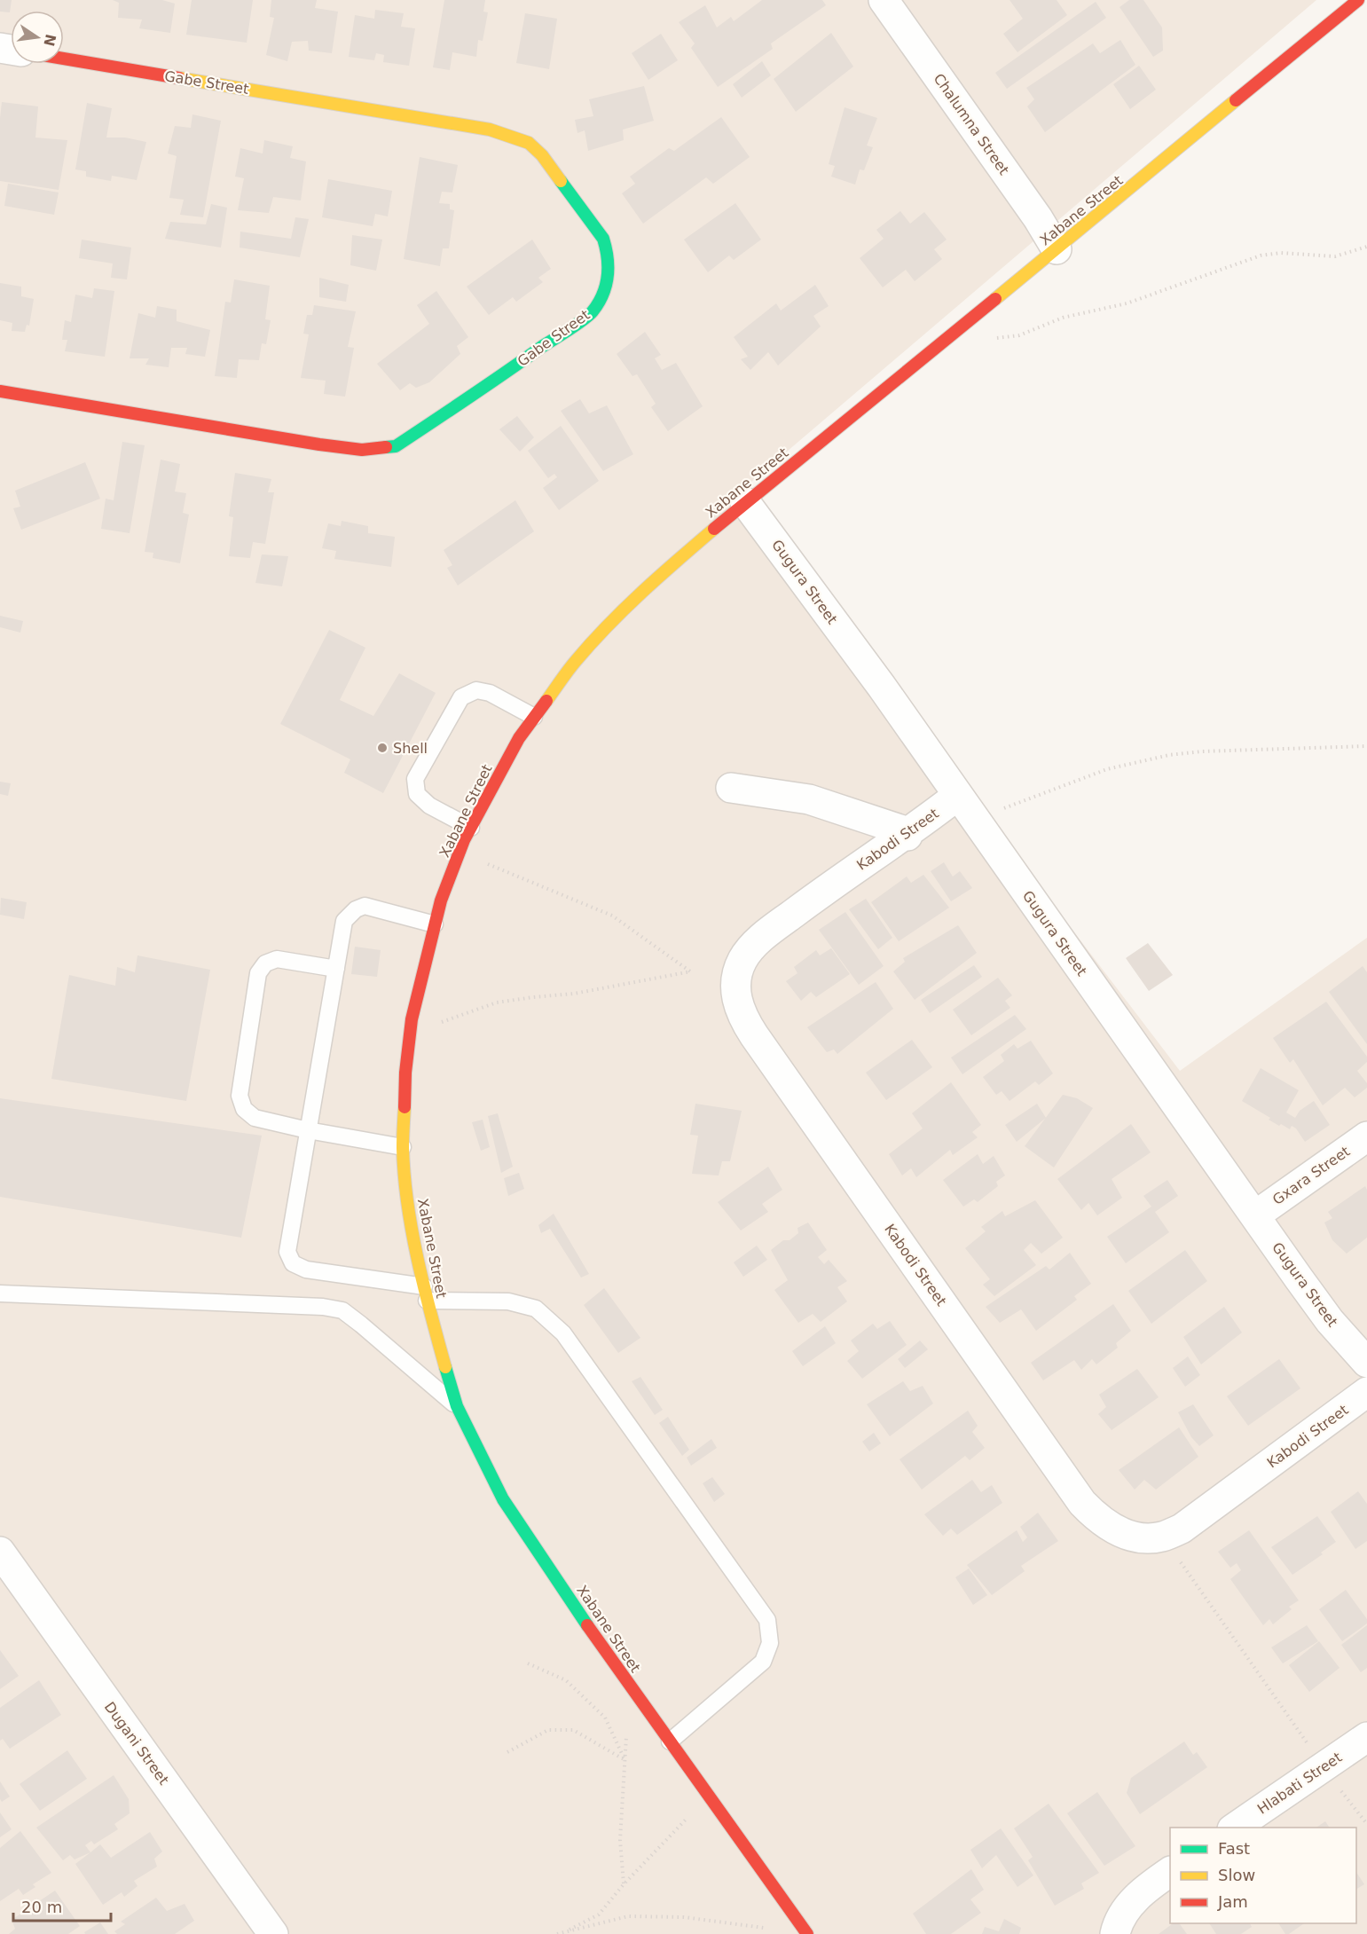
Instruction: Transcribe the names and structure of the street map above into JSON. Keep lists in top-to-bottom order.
{
  "streets": {
    "street": [
      "Gabe Street",
      "Chalumna Street",
      "Xabane Street",
      "Gugura Street",
      "Kabodi Street",
      "Gxara Street",
      "Dugani Street",
      "Hlabati Street"
    ]
  },
  "crossings": [
    ["Chalumna Street", "Xabane Street"],
    ["Xabane Street", "Gugura Street"],
    ["Gugura Street", "Kabodi Street"],
    ["Gugura Street", "Gxara Street"]
  ],
  "places": ["Shell"],
  "legend": ["Fast", "Slow", "Jam"],
  "scale_bar": "20 m",
  "north": "right"
}
